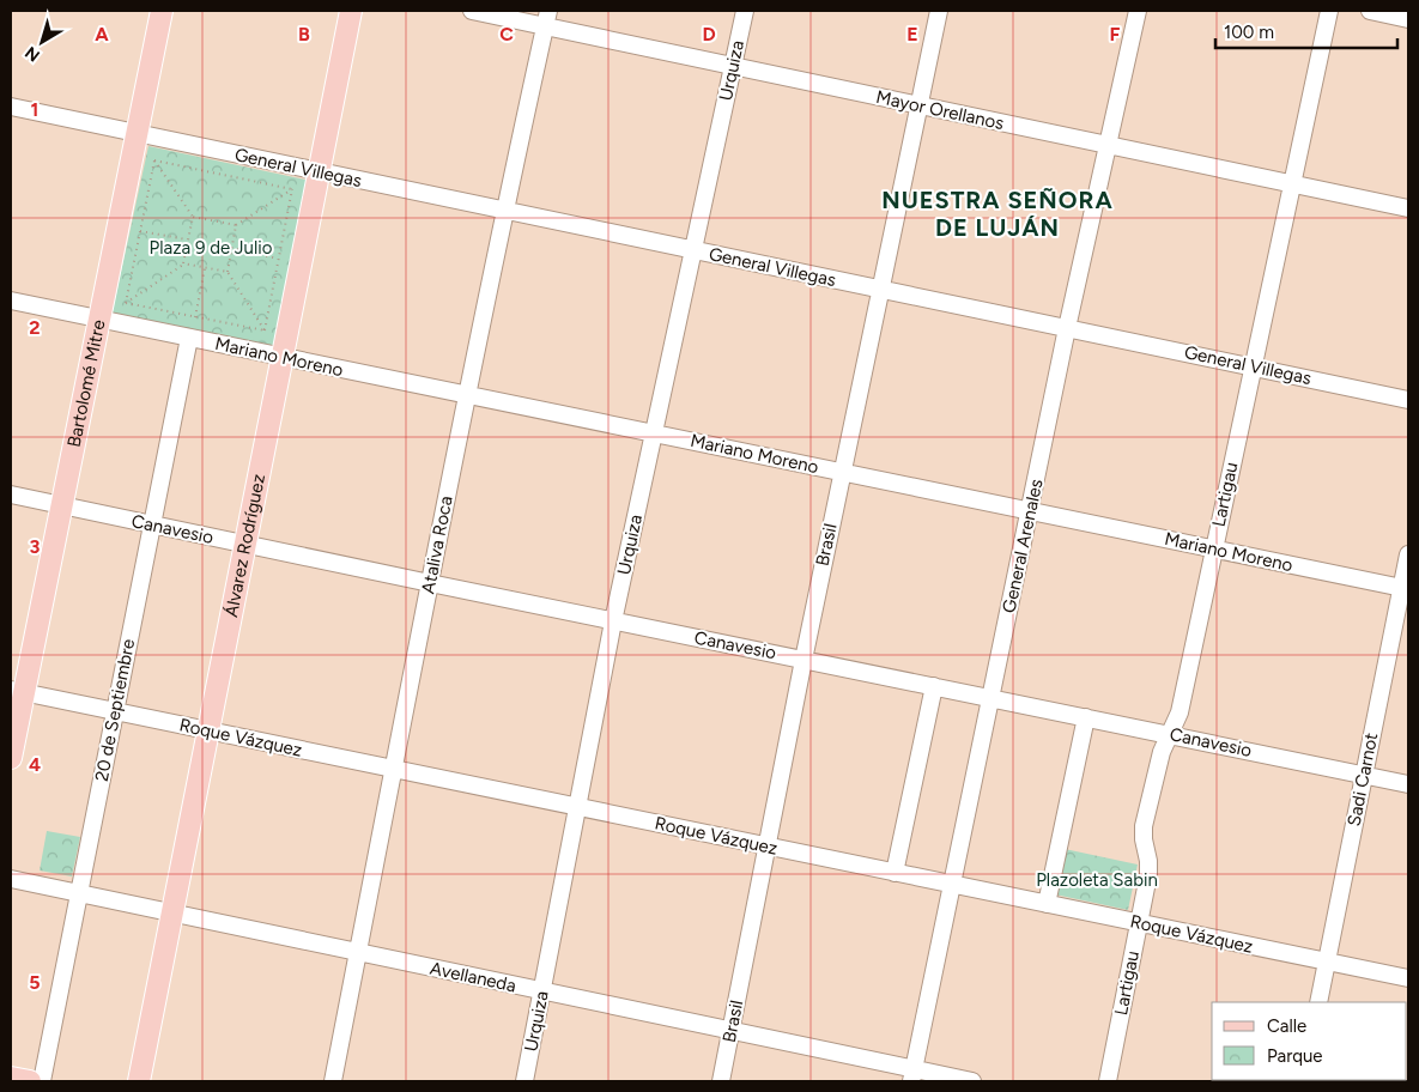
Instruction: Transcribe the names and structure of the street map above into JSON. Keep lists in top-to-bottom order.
{
  "streets": {
    "main road": ["Bartolomé Mitre", "Álvarez Rodríguez"],
    "street": [
      "Urquiza",
      "Mayor Orellanos",
      "General Villegas",
      "Mariano Moreno",
      "Lartigau",
      "Canavesio",
      "Ataliva Roca",
      "Brasil",
      "General Arenales",
      "20 de Septiembre",
      "Roque Vázquez",
      "Sadi Carnot",
      "Avellaneda"
    ]
  },
  "crossings": [
    ["Urquiza", "Mayor Orellanos"],
    ["Urquiza", "General Villegas"],
    ["Urquiza", "Mariano Moreno"],
    ["Urquiza", "Canavesio"],
    ["Urquiza", "Roque Vázquez"],
    ["Urquiza", "Avellaneda"],
    ["Mayor Orellanos", "Lartigau"],
    ["Mayor Orellanos", "Ataliva Roca"],
    ["Mayor Orellanos", "Brasil"],
    ["Mayor Orellanos", "General Arenales"],
    ["General Villegas", "Bartolomé Mitre"],
    ["General Villegas", "Lartigau"],
    ["General Villegas", "Ataliva Roca"],
    ["General Villegas", "Brasil"],
    ["General Villegas", "Álvarez Rodríguez"],
    ["General Villegas", "General Arenales"],
    ["Mariano Moreno", "Bartolomé Mitre"],
    ["Mariano Moreno", "Lartigau"],
    ["Mariano Moreno", "Ataliva Roca"],
    ["Mariano Moreno", "Brasil"],
    ["Mariano Moreno", "Álvarez Rodríguez"],
    ["Mariano Moreno", "General Arenales"],
    ["Mariano Moreno", "20 de Septiembre"],
    ["Mariano Moreno", "Sadi Carnot"],
    ["Bartolomé Mitre", "Canavesio"],
    ["Bartolomé Mitre", "Roque Vázquez"],
    ["Lartigau", "Canavesio"],
    ["Lartigau", "Roque Vázquez"],
    ["Canavesio", "Ataliva Roca"],
    ["Canavesio", "Brasil"],
    ["Canavesio", "Álvarez Rodríguez"],
    ["Canavesio", "General Arenales"],
    ["Canavesio", "20 de Septiembre"],
    ["Canavesio", "Sadi Carnot"],
    ["Ataliva Roca", "Roque Vázquez"],
    ["Ataliva Roca", "Avellaneda"],
    ["Brasil", "Roque Vázquez"],
    ["Brasil", "Avellaneda"],
    ["Álvarez Rodríguez", "Roque Vázquez"],
    ["Álvarez Rodríguez", "Avellaneda"],
    ["General Arenales", "Roque Vázquez"],
    ["General Arenales", "Avellaneda"],
    ["20 de Septiembre", "Roque Vázquez"],
    ["20 de Septiembre", "Avellaneda"],
    ["Roque Vázquez", "Sadi Carnot"]
  ],
  "districts": ["NUESTRA SEÑORA DE LUJÁN"],
  "parks": ["Plaza 9 de Julio", "Plazoleta Sabin"],
  "legend": ["Calle", "Parque"],
  "scale_bar": "100 m",
  "north": "bottom left",
  "grid": {
    "columns": [
      "A",
      "B",
      "C",
      "D",
      "E",
      "F"
    ],
    "rows": [
      "1",
      "2",
      "3",
      "4",
      "5"
    ]
  }
}
